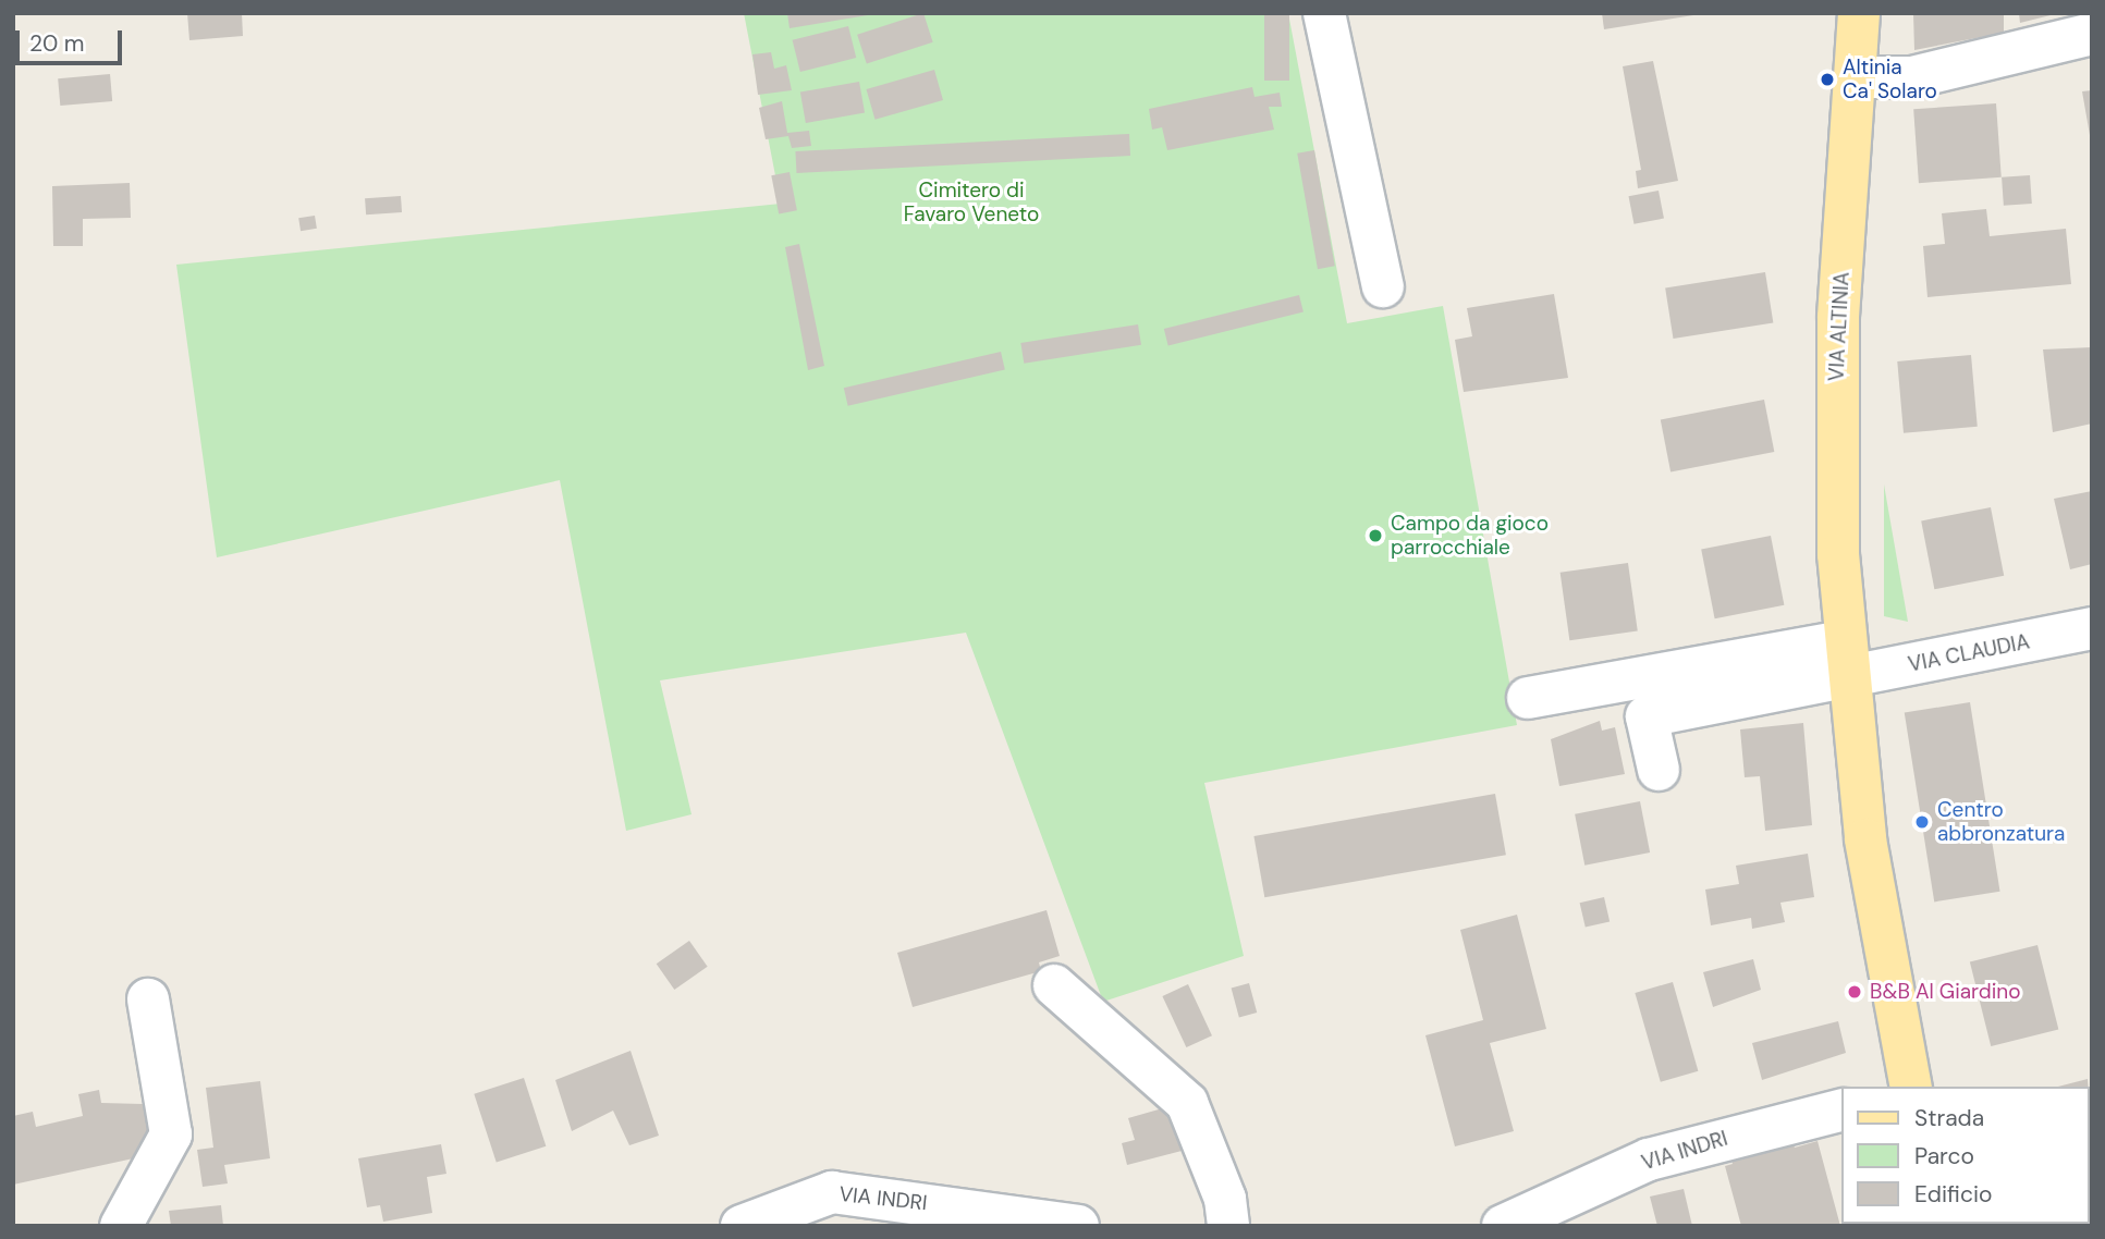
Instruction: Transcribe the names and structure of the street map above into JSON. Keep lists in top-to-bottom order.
{
  "streets": {
    "main road": ["VIA ALTINIA"],
    "street": ["VIA CLAUDIA", "VIA INDRI"]
  },
  "crossings": [
    ["VIA ALTINIA", "VIA CLAUDIA"]
  ],
  "parks": ["Cimitero di Favaro Veneto"],
  "places": [
    "Altinia Ca' Solaro",
    "Campo da gioco parrocchiale",
    "Centro abbronzatura",
    "B&B Al Giardino"
  ],
  "legend": ["Strada", "Parco", "Edificio"],
  "scale_bar": "20 m"
}
